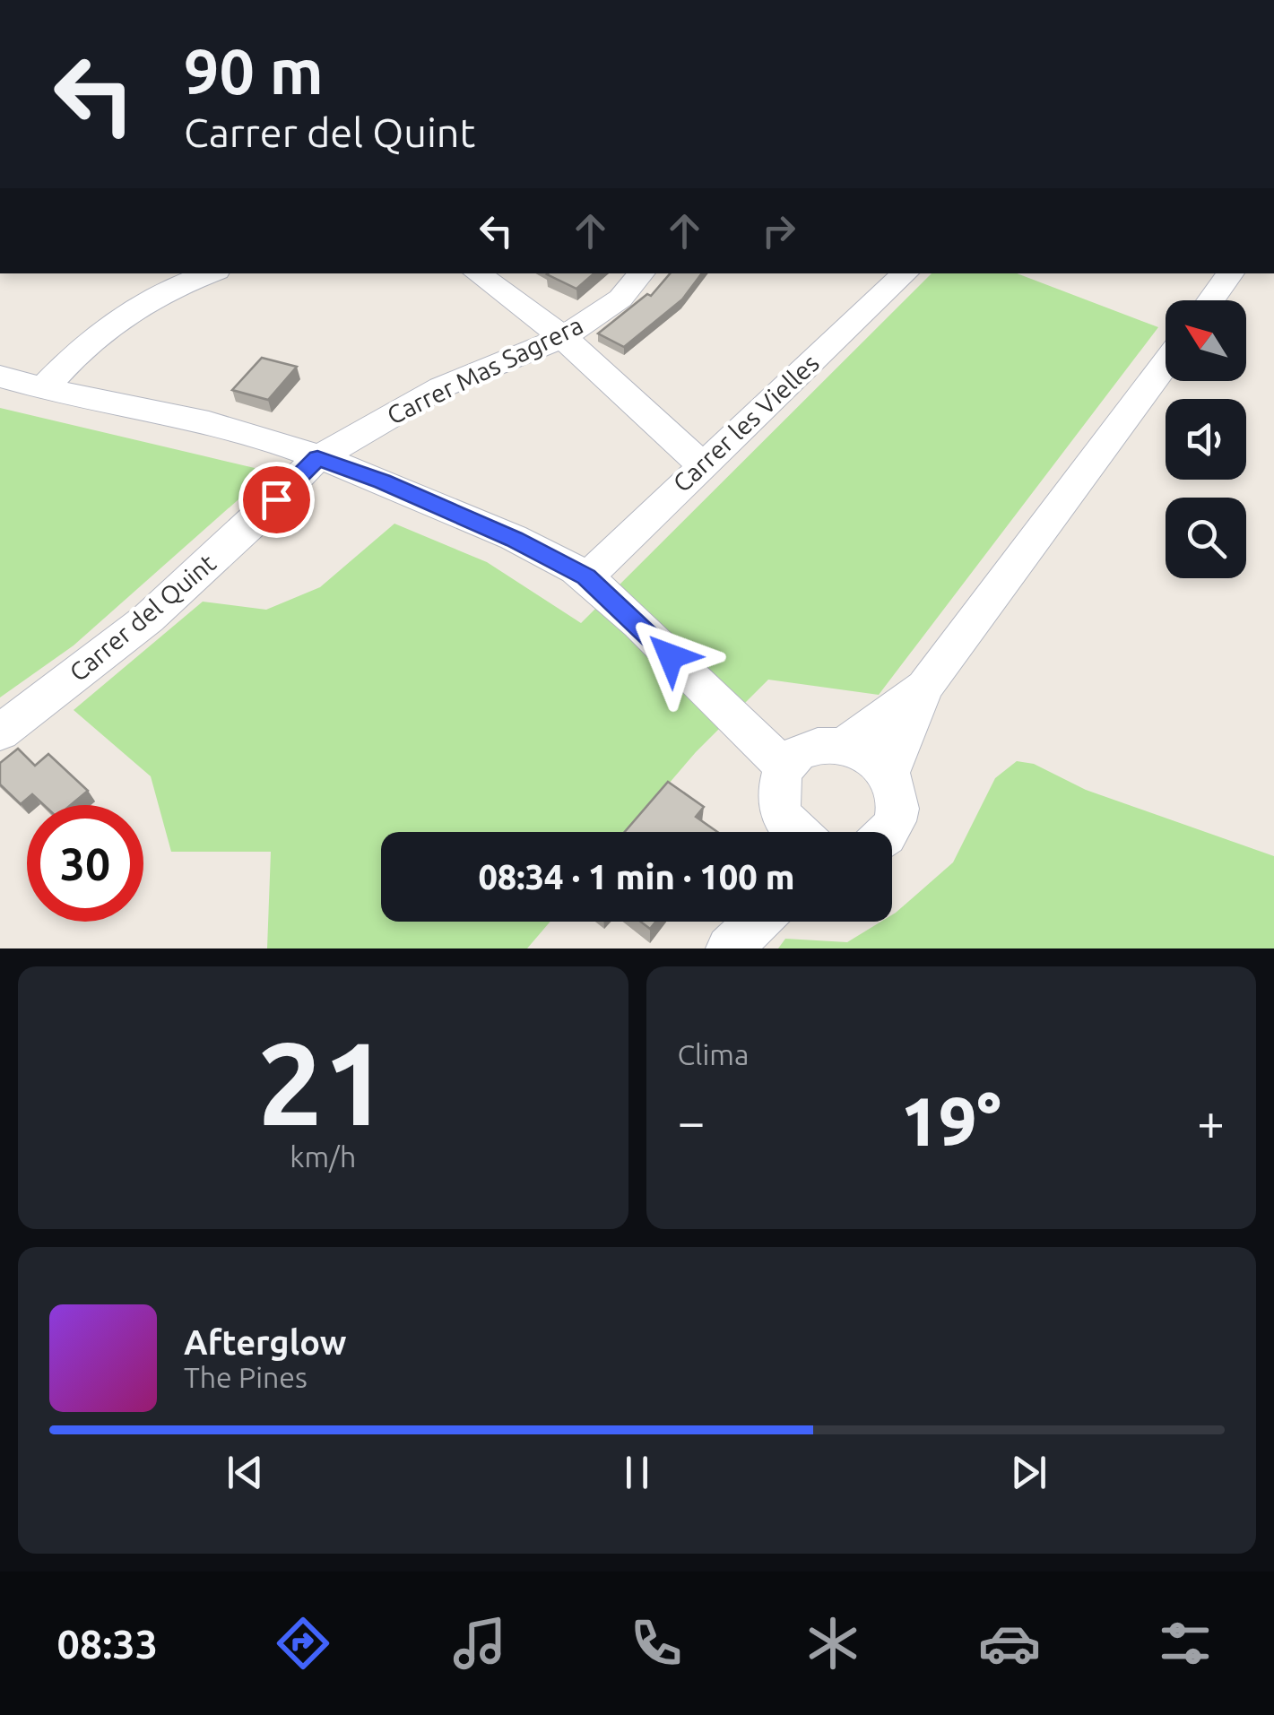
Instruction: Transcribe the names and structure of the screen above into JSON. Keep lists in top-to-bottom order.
{
  "streets": {
    "street": ["Carrer Mas Sagrera", "Carrer les Vielles", "Carrer del Quint"]
  },
  "crossings": [
    ["Carrer Mas Sagrera", "Carrer del Quint"]
  ],
  "north": "top left",
  "page": {
    "turn": ["90 m", "Carrer del Quint"],
    "limit": "30",
    "trip": "08:34 · 1 min · 100 m",
    "tile": [
      ["21", "km/h"],
      "Clima"
    ],
    "heat": ["−", "19°", "+"],
    "song": ["Afterglow", "The Pines"],
    "tabs": "08:33"
  }
}
